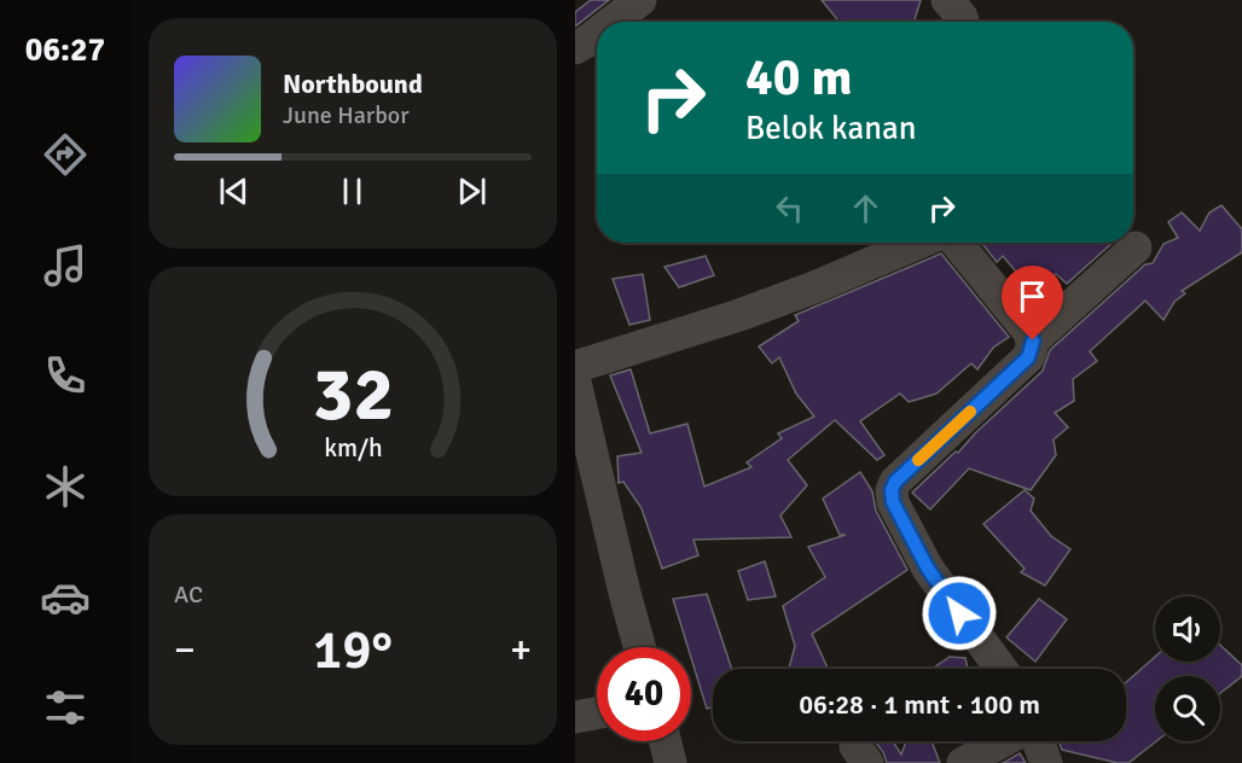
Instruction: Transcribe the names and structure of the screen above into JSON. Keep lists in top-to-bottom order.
{
  "page": {
    "tabs": "06:27",
    "turn": ["40 m", "Belok kanan"],
    "song": ["Northbound", "June Harbor"],
    "tile": "AC",
    "heat": ["−", "19°", "+"],
    "limit": "40",
    "trip": "06:28 · 1 mnt · 100 m",
    "gauge": ["32", "km/h"]
  }
}
